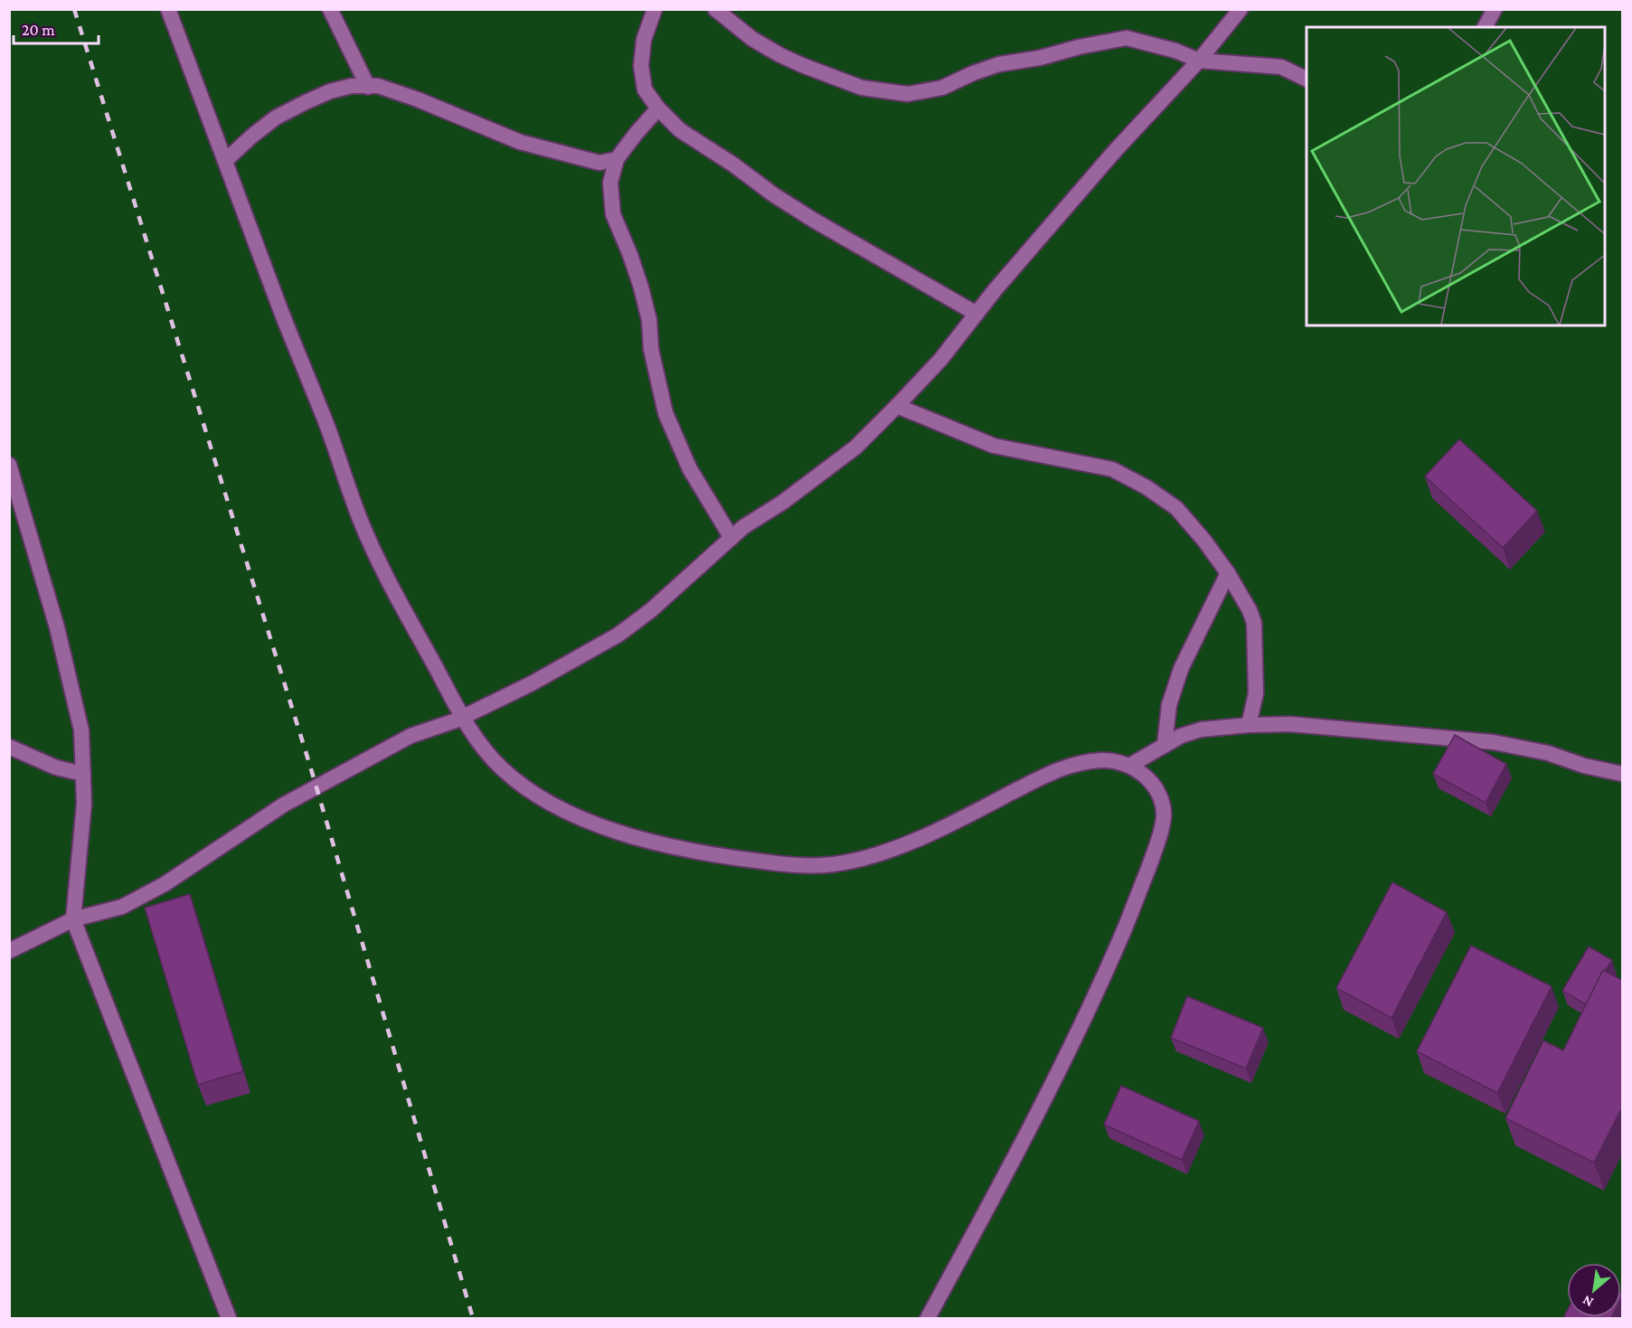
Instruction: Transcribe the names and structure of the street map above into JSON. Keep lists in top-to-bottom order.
{
  "scale_bar": "20 m",
  "north": "bottom left"
}
